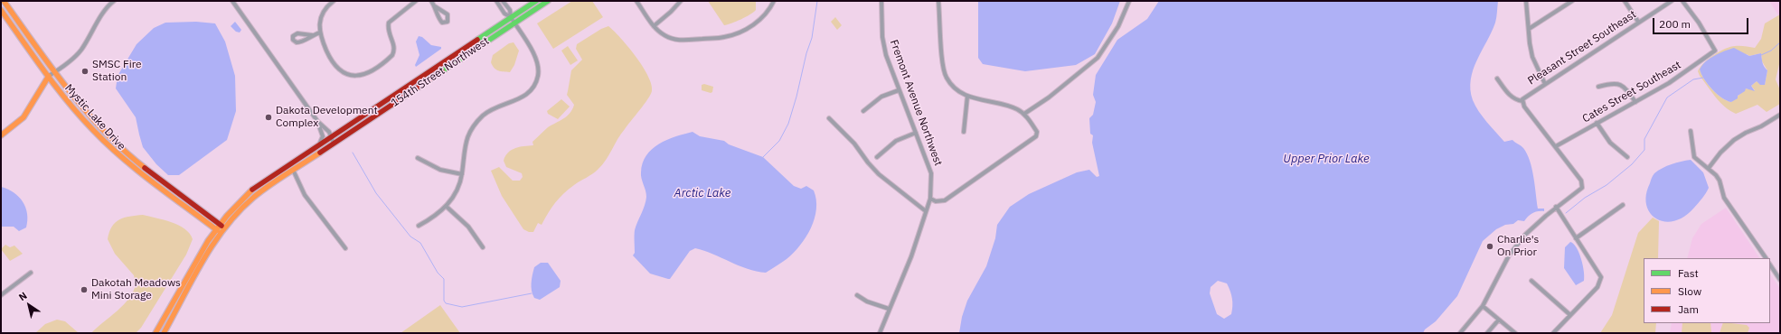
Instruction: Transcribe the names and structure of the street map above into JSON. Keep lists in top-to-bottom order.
{
  "streets": {
    "street": [
      "Pleasant Street Southeast",
      "154th Street Northwest",
      "Cates Street Southeast",
      "Fremont Avenue Northwest",
      "Mystic Lake Drive"
    ]
  },
  "crossings": [
    ["154th Street Northwest", "Mystic Lake Drive"]
  ],
  "water": ["Upper Prior Lake", "Arctic Lake"],
  "places": [
    "SMSC Fire Station",
    "Dakota Development Complex",
    "Charlie's On Prior",
    "Dakotah Meadows Mini Storage"
  ],
  "legend": ["Fast", "Slow", "Jam"],
  "scale_bar": "200 m",
  "north": "top left"
}
